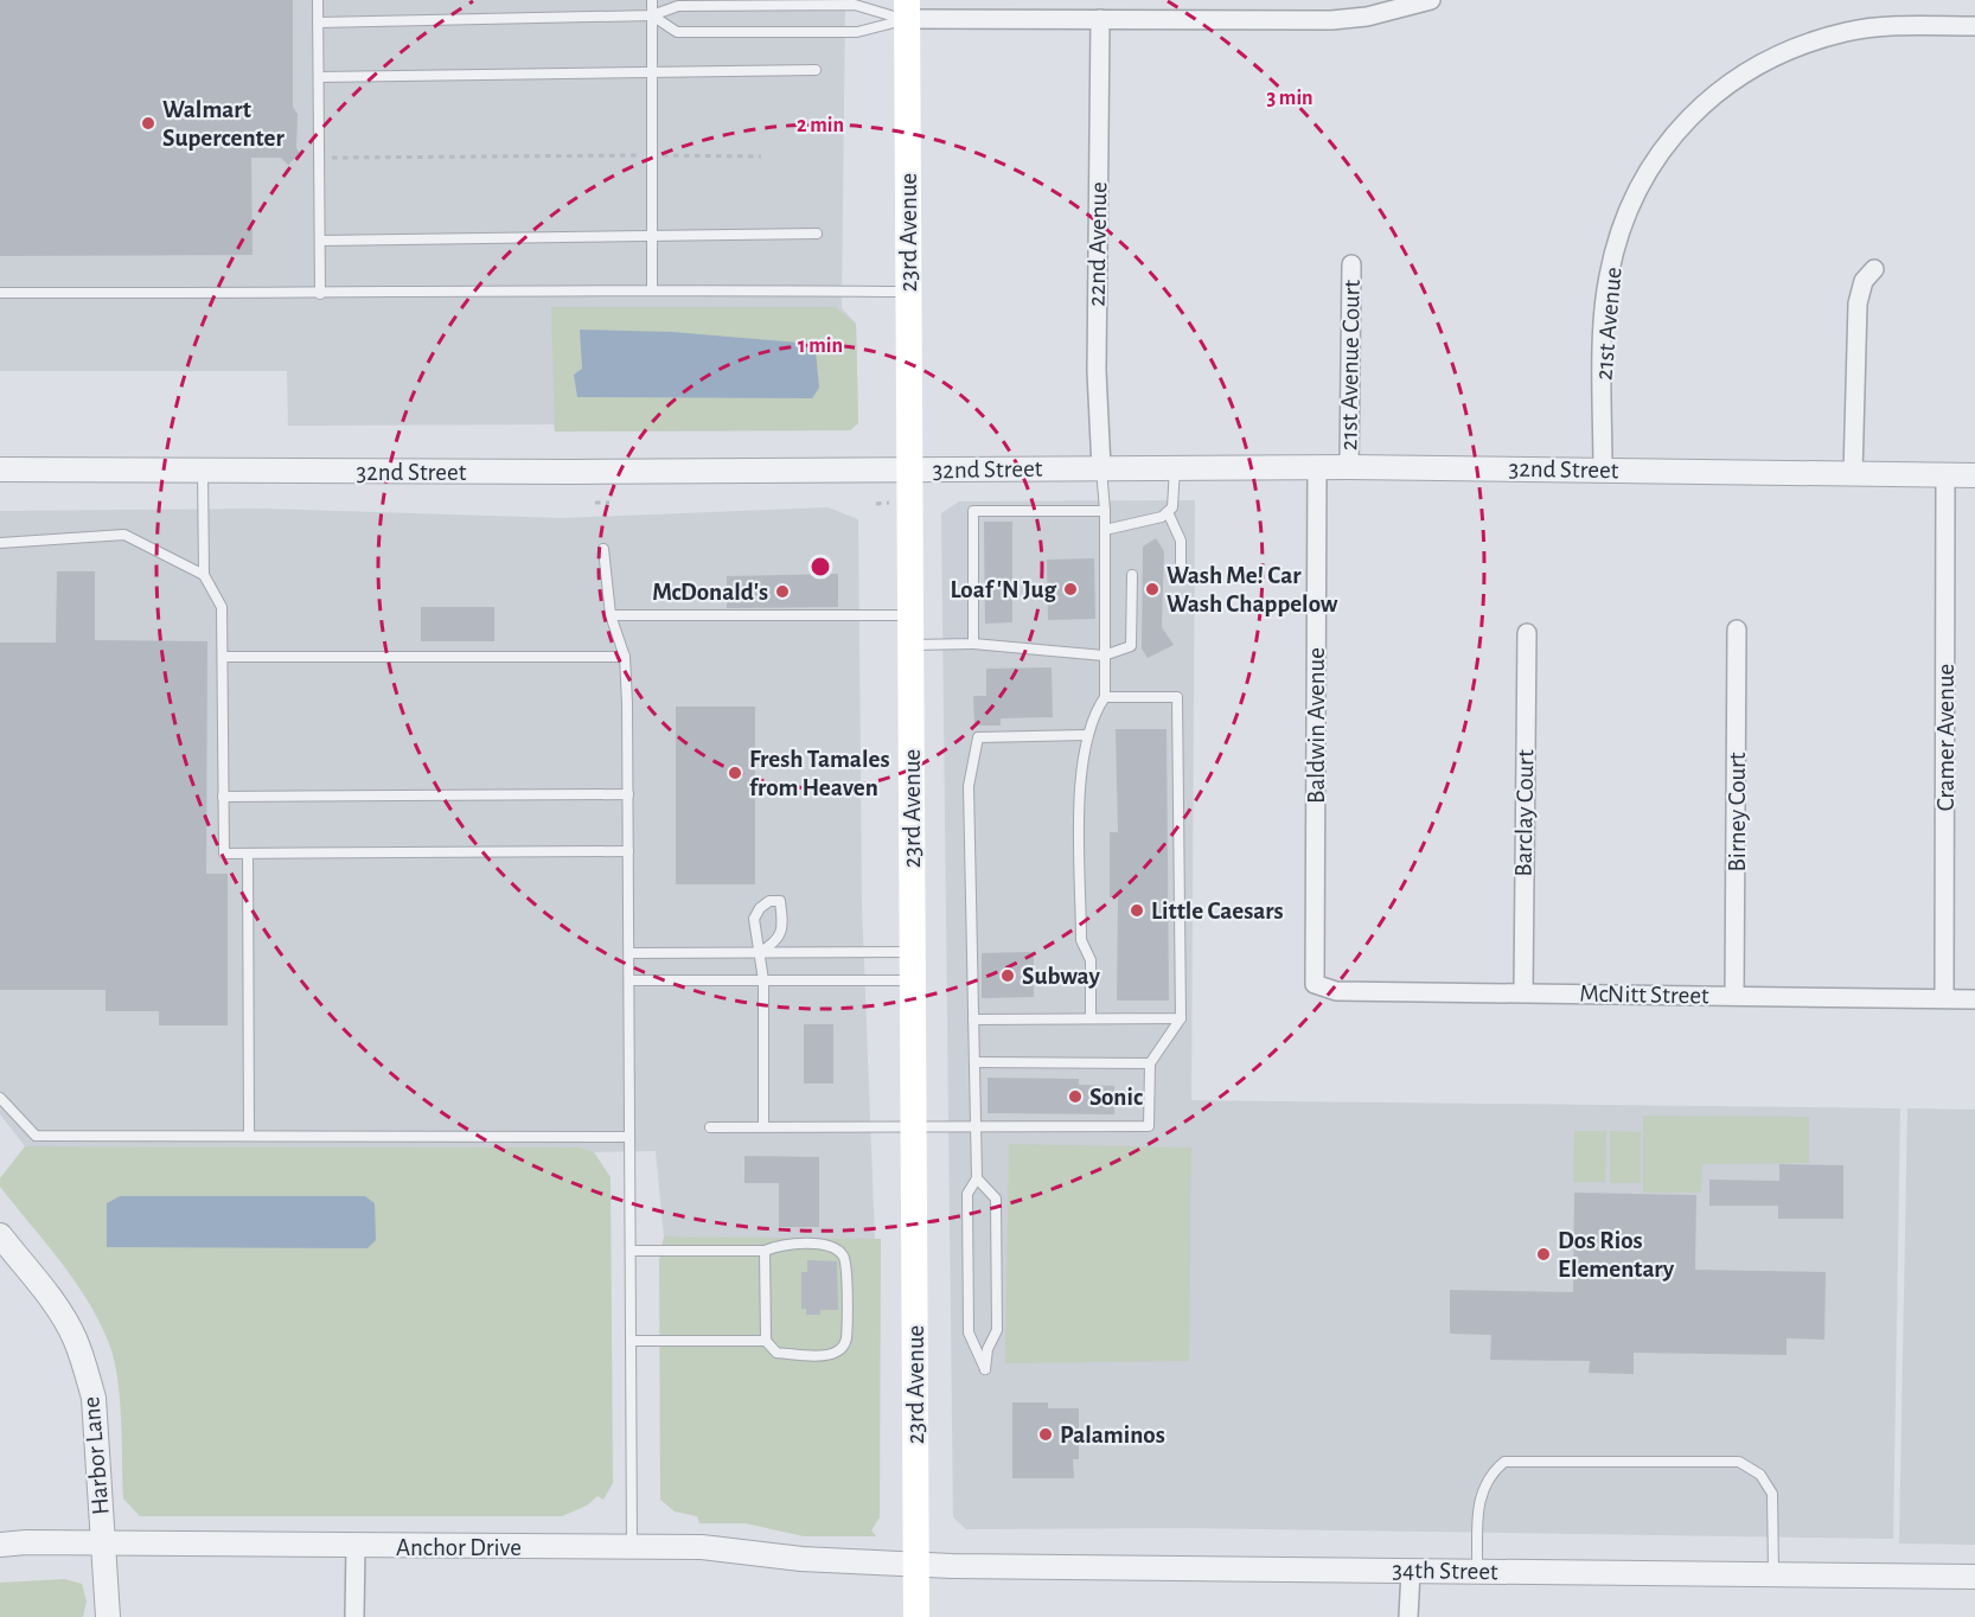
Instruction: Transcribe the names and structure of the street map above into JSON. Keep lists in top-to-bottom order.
{
  "streets": {
    "main road": ["23rd Avenue"],
    "street": [
      "22nd Avenue",
      "21st Avenue",
      "21st Avenue Court",
      "32nd Street",
      "Baldwin Avenue",
      "Cramer Avenue",
      "Birney Court",
      "Barclay Court",
      "McNitt Street",
      "Harbor Lane",
      "Anchor Drive",
      "34th Street"
    ]
  },
  "crossings": [
    ["23rd Avenue", "32nd Street"],
    ["23rd Avenue", "Anchor Drive"],
    ["23rd Avenue", "34th Street"],
    ["22nd Avenue", "32nd Street"],
    ["21st Avenue", "32nd Street"],
    ["21st Avenue Court", "32nd Street"],
    ["32nd Street", "Baldwin Avenue"],
    ["32nd Street", "Cramer Avenue"],
    ["Baldwin Avenue", "McNitt Street"],
    ["Cramer Avenue", "McNitt Street"],
    ["Birney Court", "McNitt Street"],
    ["Barclay Court", "McNitt Street"],
    ["Harbor Lane", "Anchor Drive"],
    ["Anchor Drive", "34th Street"]
  ],
  "places": [
    "Walmart Supercenter",
    "Loaf 'N Jug",
    "Wash Me! Car Wash Chappelow",
    "McDonald's",
    "Fresh Tamales from Heaven",
    "Little Caesars",
    "Subway",
    "Sonic",
    "Dos Rios Elementary",
    "Palaminos"
  ],
  "rings": ["3 min", "2 min", "1 min"]
}
